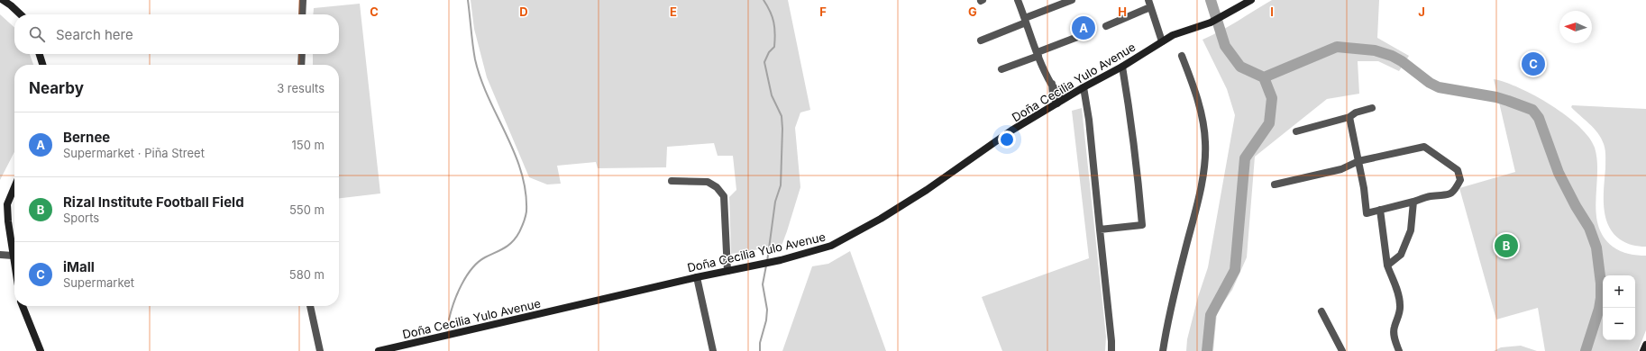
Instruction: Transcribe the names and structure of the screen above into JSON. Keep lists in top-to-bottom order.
{
  "streets": {
    "main road": ["Doña Cecilia Yulo Avenue"]
  },
  "north": "left",
  "page": {
    "pins": ["A", "C", "B"],
    "search": "Search here",
    "heading": ["Nearby", "3 results"],
    "list": [
      {
        "mark": "A",
        "name": "Bernee",
        "note": "Supermarket · Piña Street",
        "value": "150 m"
      },
      {
        "mark": "B",
        "name": "Rizal Institute Football Field",
        "note": "Sports",
        "value": "550 m"
      },
      {
        "mark": "C",
        "name": "iMall",
        "note": "Supermarket",
        "value": "580 m"
      }
    ],
    "map_buttons": ["+", "−"]
  },
  "grid": {
    "columns": [
      "C",
      "D",
      "E",
      "F",
      "G",
      "H",
      "I",
      "J"
    ]
  }
}
